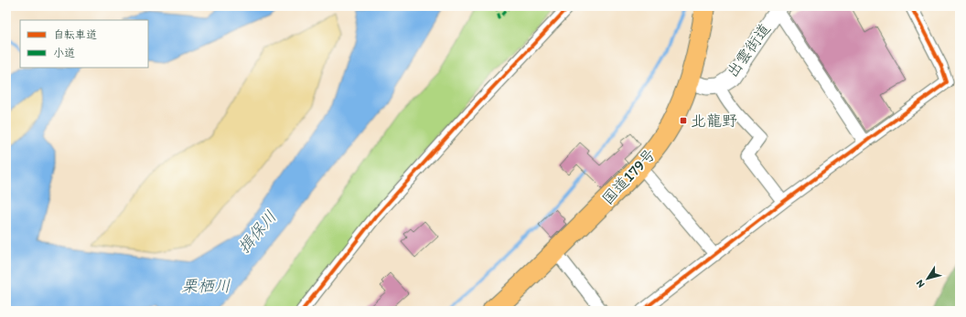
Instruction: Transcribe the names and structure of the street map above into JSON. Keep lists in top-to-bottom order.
{
  "streets": {
    "highway": ["国道179号"],
    "street": ["出雲街道"]
  },
  "crossings": [
    ["出雲街道", "国道179号"]
  ],
  "water": ["揖保川", "栗栖川"],
  "places": {
    "transit": ["北龍野"]
  },
  "legend": ["自転車道", "小道"],
  "north": "bottom left"
}
